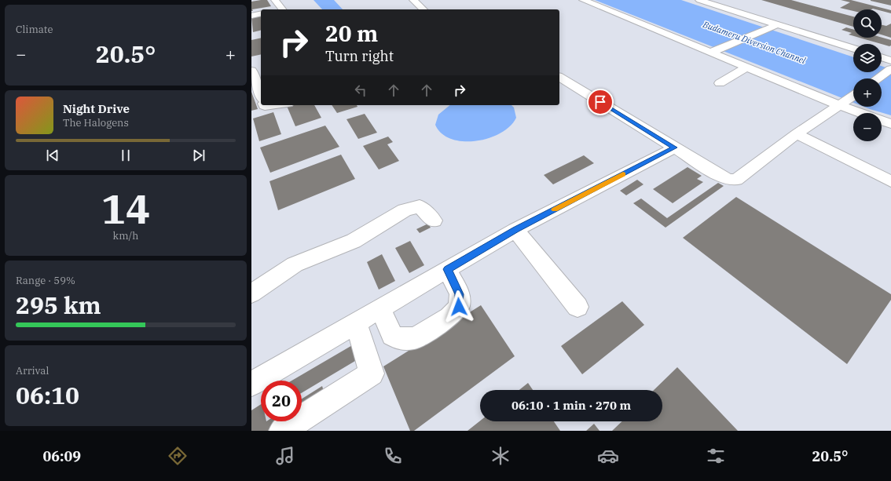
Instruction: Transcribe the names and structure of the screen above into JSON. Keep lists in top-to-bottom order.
{
  "water": ["Budameru Diversion Channel"],
  "page": {
    "tile": [
      "Climate",
      ["14", "km/h"],
      ["Range · 59%", "295 km"],
      ["Arrival", "06:10"]
    ],
    "map_buttons": ["+", "−"],
    "turn": ["20 m", "Turn right"],
    "heat": ["−", "20.5°", "+"],
    "song": ["Night Drive", "The Halogens"],
    "limit": "20",
    "trip": "06:10 · 1 min · 270 m",
    "tabs": ["06:09", "20.5°"]
  }
}
